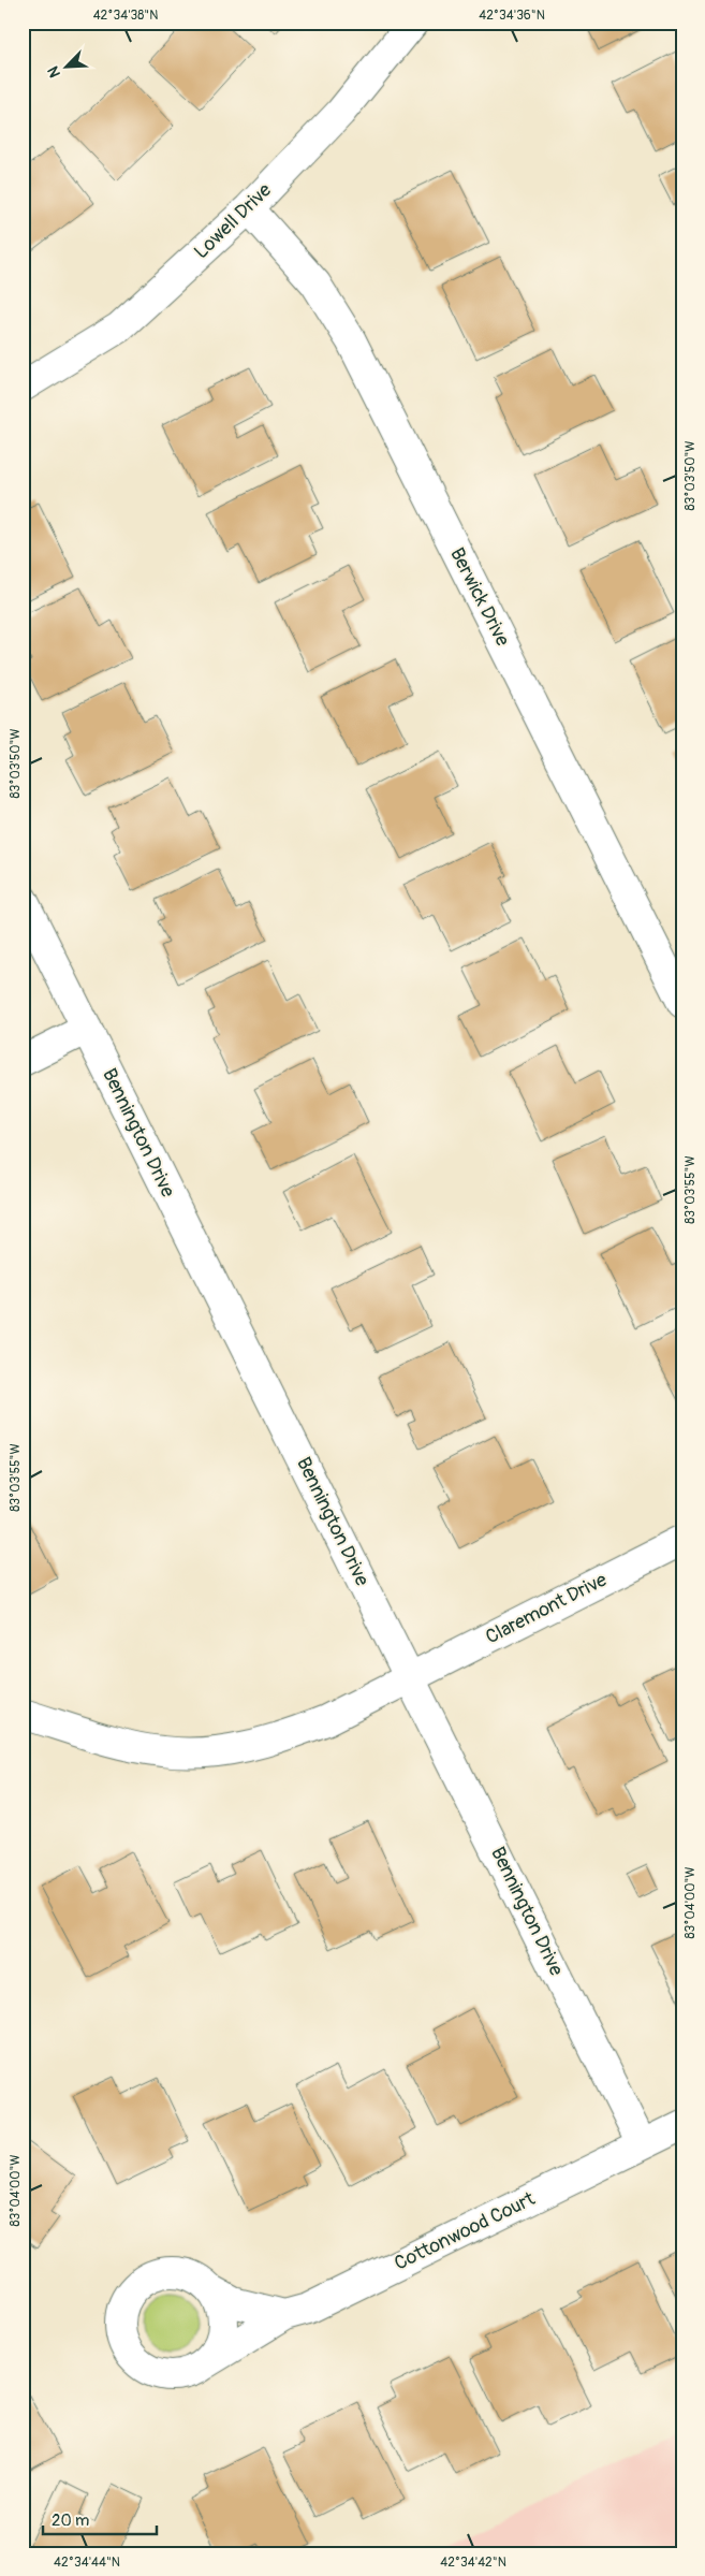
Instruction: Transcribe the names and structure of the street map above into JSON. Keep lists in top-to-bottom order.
{
  "streets": {
    "street": [
      "Lowell Drive",
      "Berwick Drive",
      "Bennington Drive",
      "Claremont Drive",
      "Cottonwood Court"
    ]
  },
  "crossings": [
    ["Lowell Drive", "Berwick Drive"],
    ["Bennington Drive", "Claremont Drive"],
    ["Bennington Drive", "Cottonwood Court"]
  ],
  "scale_bar": "20 m",
  "north": "bottom left",
  "coordinates": [
    "42°34'38\"N",
    "42°34'36\"N",
    "83°03'50\"W",
    "83°03'55\"W",
    "83°04'00\"W",
    "42°34'44\"N",
    "42°34'42\"N"
  ]
}
